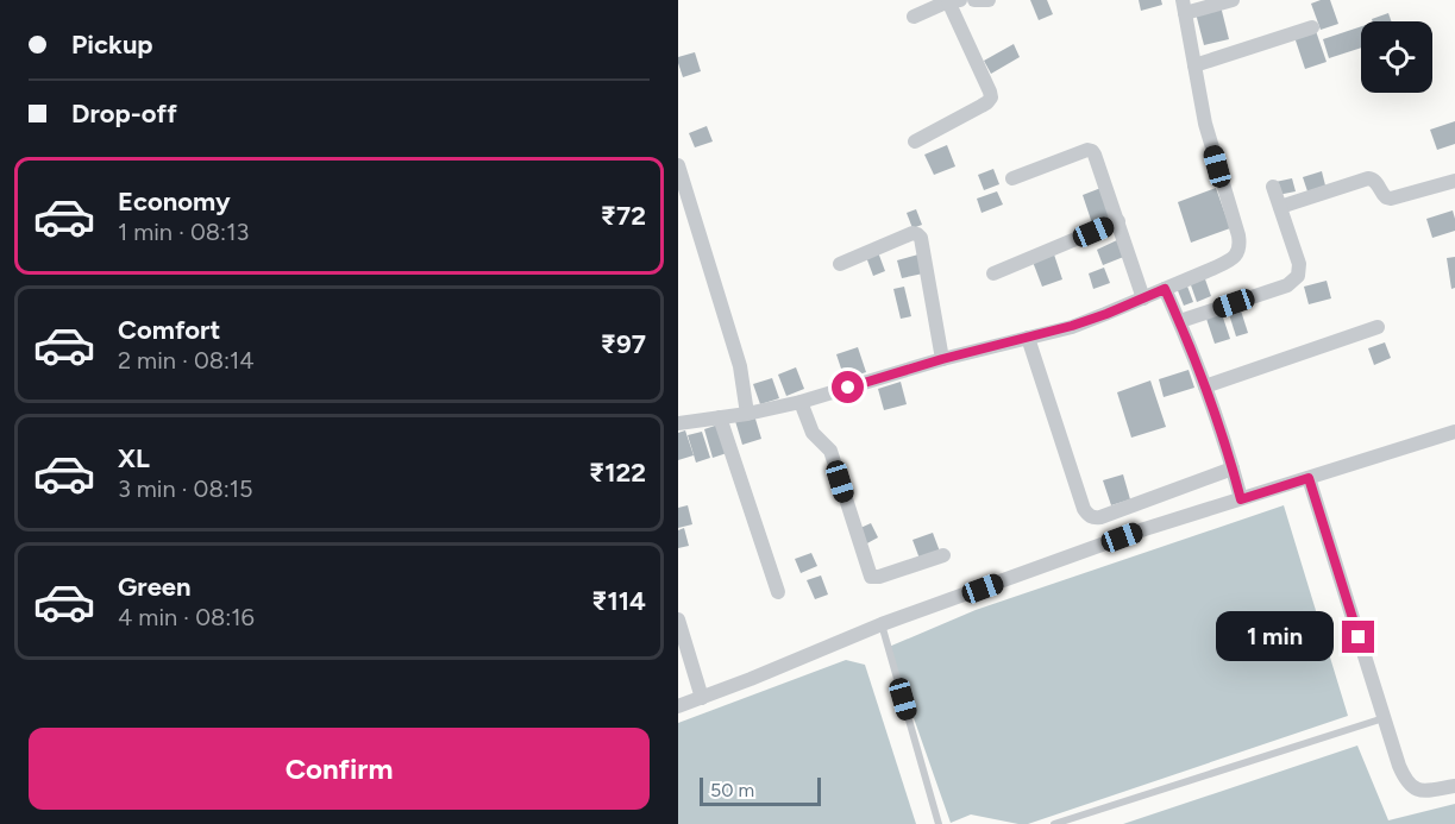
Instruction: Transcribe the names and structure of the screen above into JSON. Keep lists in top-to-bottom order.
{
  "scale_bar": "50 m",
  "page": {
    "banner": ["Pickup", "Drop-off"],
    "list": [
      {
        "name": "Economy",
        "note": "1 min · 08:13",
        "value": "₹72"
      },
      {
        "name": "Comfort",
        "note": "2 min · 08:14",
        "value": "₹97"
      },
      {
        "name": "XL",
        "note": "3 min · 08:15",
        "value": "₹122"
      },
      {
        "name": "Green",
        "note": "4 min · 08:16",
        "value": "₹114"
      }
    ],
    "bubble": "1 min",
    "buttons": "Confirm",
    "scale": "50 m"
  }
}
